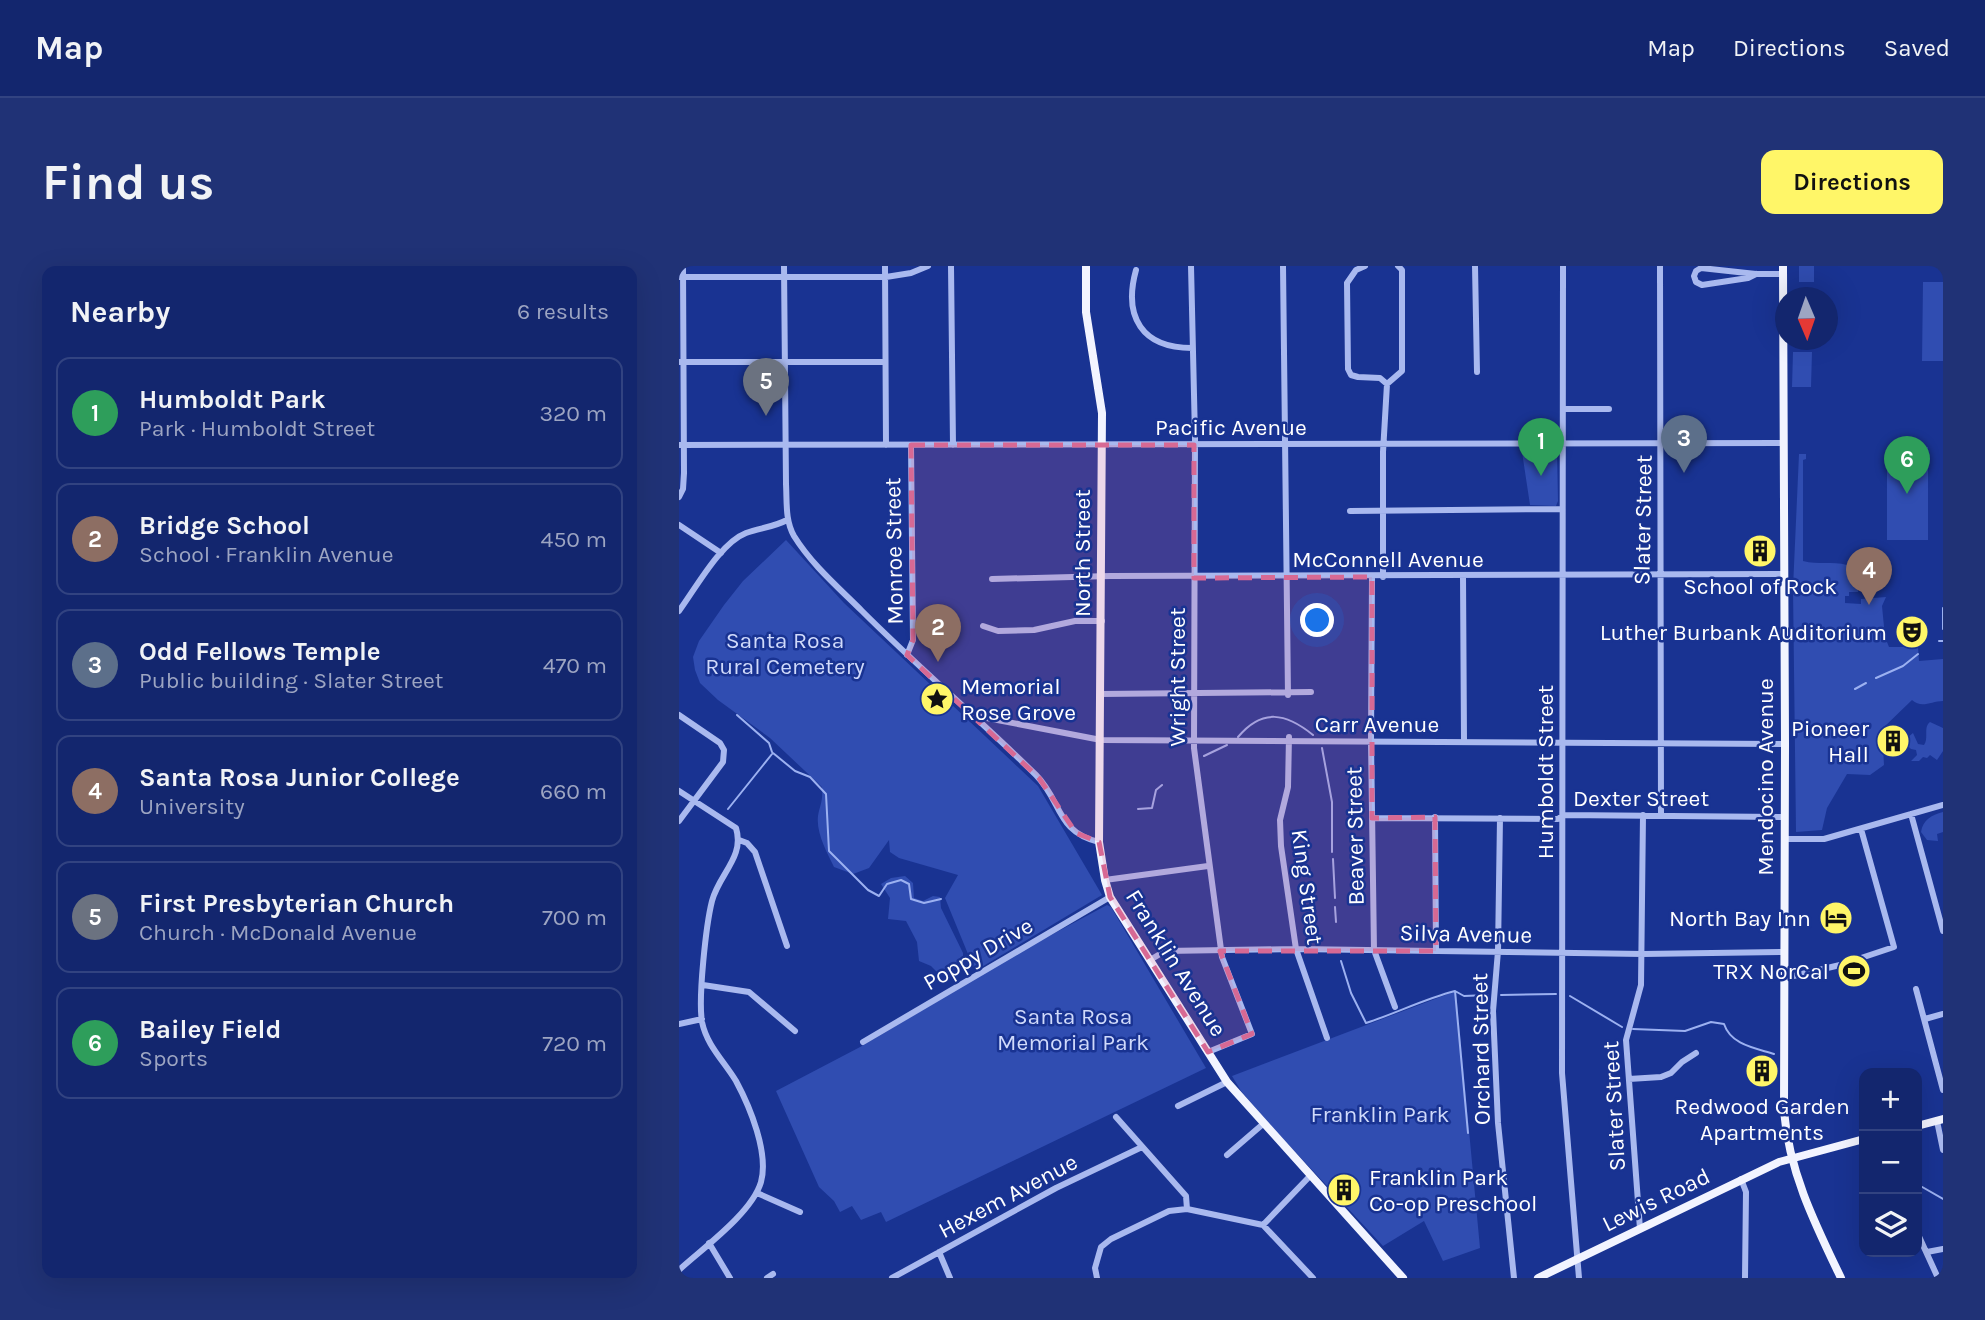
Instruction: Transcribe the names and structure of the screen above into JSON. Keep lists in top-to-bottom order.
{
  "streets": {
    "main road": [
      "North Street",
      "Mendocino Avenue",
      "Franklin Avenue",
      "Lewis Road"
    ],
    "street": [
      "Pacific Avenue",
      "Slater Street",
      "Monroe Street",
      "McConnell Avenue",
      "Wright Street",
      "Carr Avenue",
      "Humboldt Street",
      "Dexter Street",
      "Beaver Street",
      "King Street",
      "Silva Avenue",
      "Poppy Drive",
      "Orchard Street",
      "Hexem Avenue"
    ]
  },
  "crossings": [
    ["Pacific Avenue", "Slater Street"],
    ["Pacific Avenue", "Monroe Street"],
    ["Pacific Avenue", "North Street"],
    ["Pacific Avenue", "Wright Street"],
    ["Pacific Avenue", "Humboldt Street"],
    ["Pacific Avenue", "Mendocino Avenue"],
    ["Slater Street", "McConnell Avenue"],
    ["Slater Street", "Carr Avenue"],
    ["Slater Street", "Dexter Street"],
    ["Slater Street", "Silva Avenue"],
    ["Slater Street", "Lewis Road"],
    ["North Street", "McConnell Avenue"],
    ["North Street", "Carr Avenue"],
    ["North Street", "Franklin Avenue"],
    ["McConnell Avenue", "Wright Street"],
    ["McConnell Avenue", "Humboldt Street"],
    ["McConnell Avenue", "Mendocino Avenue"],
    ["McConnell Avenue", "Beaver Street"],
    ["Wright Street", "Carr Avenue"],
    ["Wright Street", "Silva Avenue"],
    ["Wright Street", "Franklin Avenue"],
    ["Carr Avenue", "Humboldt Street"],
    ["Carr Avenue", "Mendocino Avenue"],
    ["Carr Avenue", "Beaver Street"],
    ["Carr Avenue", "King Street"],
    ["Humboldt Street", "Dexter Street"],
    ["Humboldt Street", "Silva Avenue"],
    ["Humboldt Street", "Lewis Road"],
    ["Mendocino Avenue", "Dexter Street"],
    ["Mendocino Avenue", "Silva Avenue"],
    ["Mendocino Avenue", "Lewis Road"],
    ["Dexter Street", "Beaver Street"],
    ["Dexter Street", "Orchard Street"],
    ["Beaver Street", "Silva Avenue"],
    ["King Street", "Silva Avenue"],
    ["Silva Avenue", "Franklin Avenue"],
    ["Silva Avenue", "Orchard Street"],
    ["Poppy Drive", "Franklin Avenue"]
  ],
  "parks": ["Santa Rosa Rural Cemetery", "Santa Rosa Memorial Park", "Franklin Park"],
  "places": {
    "building": [
      "School of Rock",
      "Pioneer Hall",
      "Redwood Garden Apartments",
      "Franklin Park Co-op Preschool"
    ],
    "theatre": ["Luther Burbank Auditorium"],
    "place": ["Memorial Rose Grove"],
    "hotel": ["North Bay Inn"],
    "sports": ["TRX NorCal"]
  },
  "north": "bottom",
  "page": {
    "header": "Map",
    "nav": ["Map", "Directions", "Saved"],
    "buttons": "Directions",
    "title": "Find us",
    "heading": ["Nearby", "6 results"],
    "list": [
      {
        "mark": "1",
        "name": "Humboldt Park",
        "note": "Park · Humboldt Street",
        "value": "320 m"
      },
      {
        "mark": "2",
        "name": "Bridge School",
        "note": "School · Franklin Avenue",
        "value": "450 m"
      },
      {
        "mark": "3",
        "name": "Odd Fellows Temple",
        "note": "Public building · Slater Street",
        "value": "470 m"
      },
      {
        "mark": "4",
        "name": "Santa Rosa Junior College",
        "note": "University",
        "value": "660 m"
      },
      {
        "mark": "5",
        "name": "First Presbyterian Church",
        "note": "Church · McDonald Avenue",
        "value": "700 m"
      },
      {
        "mark": "6",
        "name": "Bailey Field",
        "note": "Sports",
        "value": "720 m"
      }
    ],
    "pins": [
      "5",
      "3",
      "1",
      "6",
      "4",
      "2"
    ],
    "map_buttons": ["+", "−"]
  }
}
